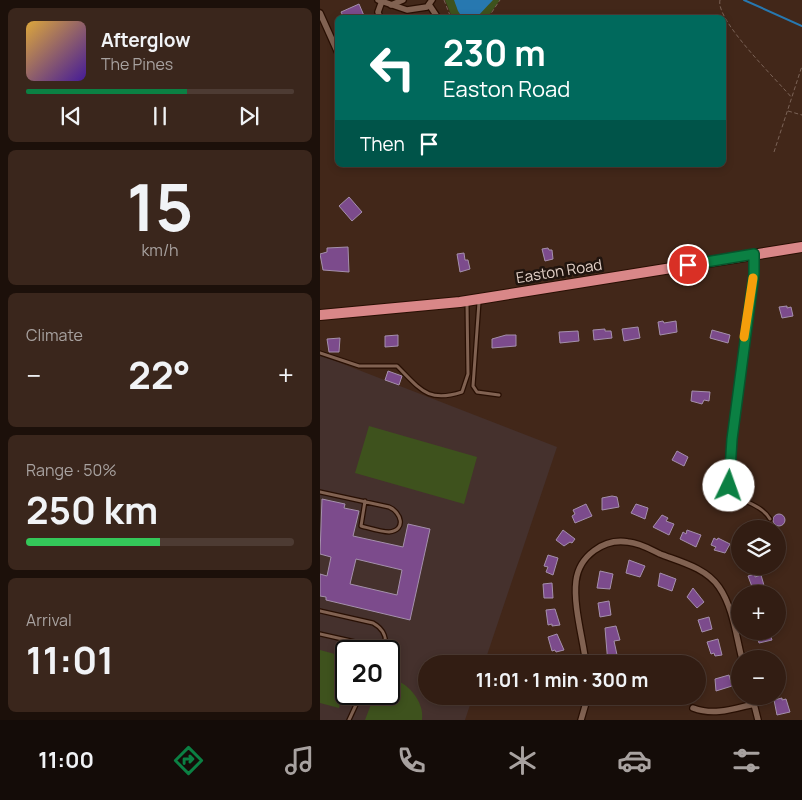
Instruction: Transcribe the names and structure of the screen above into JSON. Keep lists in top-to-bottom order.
{
  "streets": {
    "highway": ["Easton Road"]
  },
  "page": {
    "turn": ["230 m", "Easton Road"],
    "song": ["Afterglow", "The Pines"],
    "then": "Then",
    "tile": [
      ["15", "km/h"],
      "Climate",
      ["Range · 50%", "250 km"],
      ["Arrival", "11:01"]
    ],
    "heat": ["−", "22°", "+"],
    "map_buttons": ["+", "−"],
    "limit": "20",
    "trip": "11:01 · 1 min · 300 m",
    "tabs": "11:00"
  }
}
